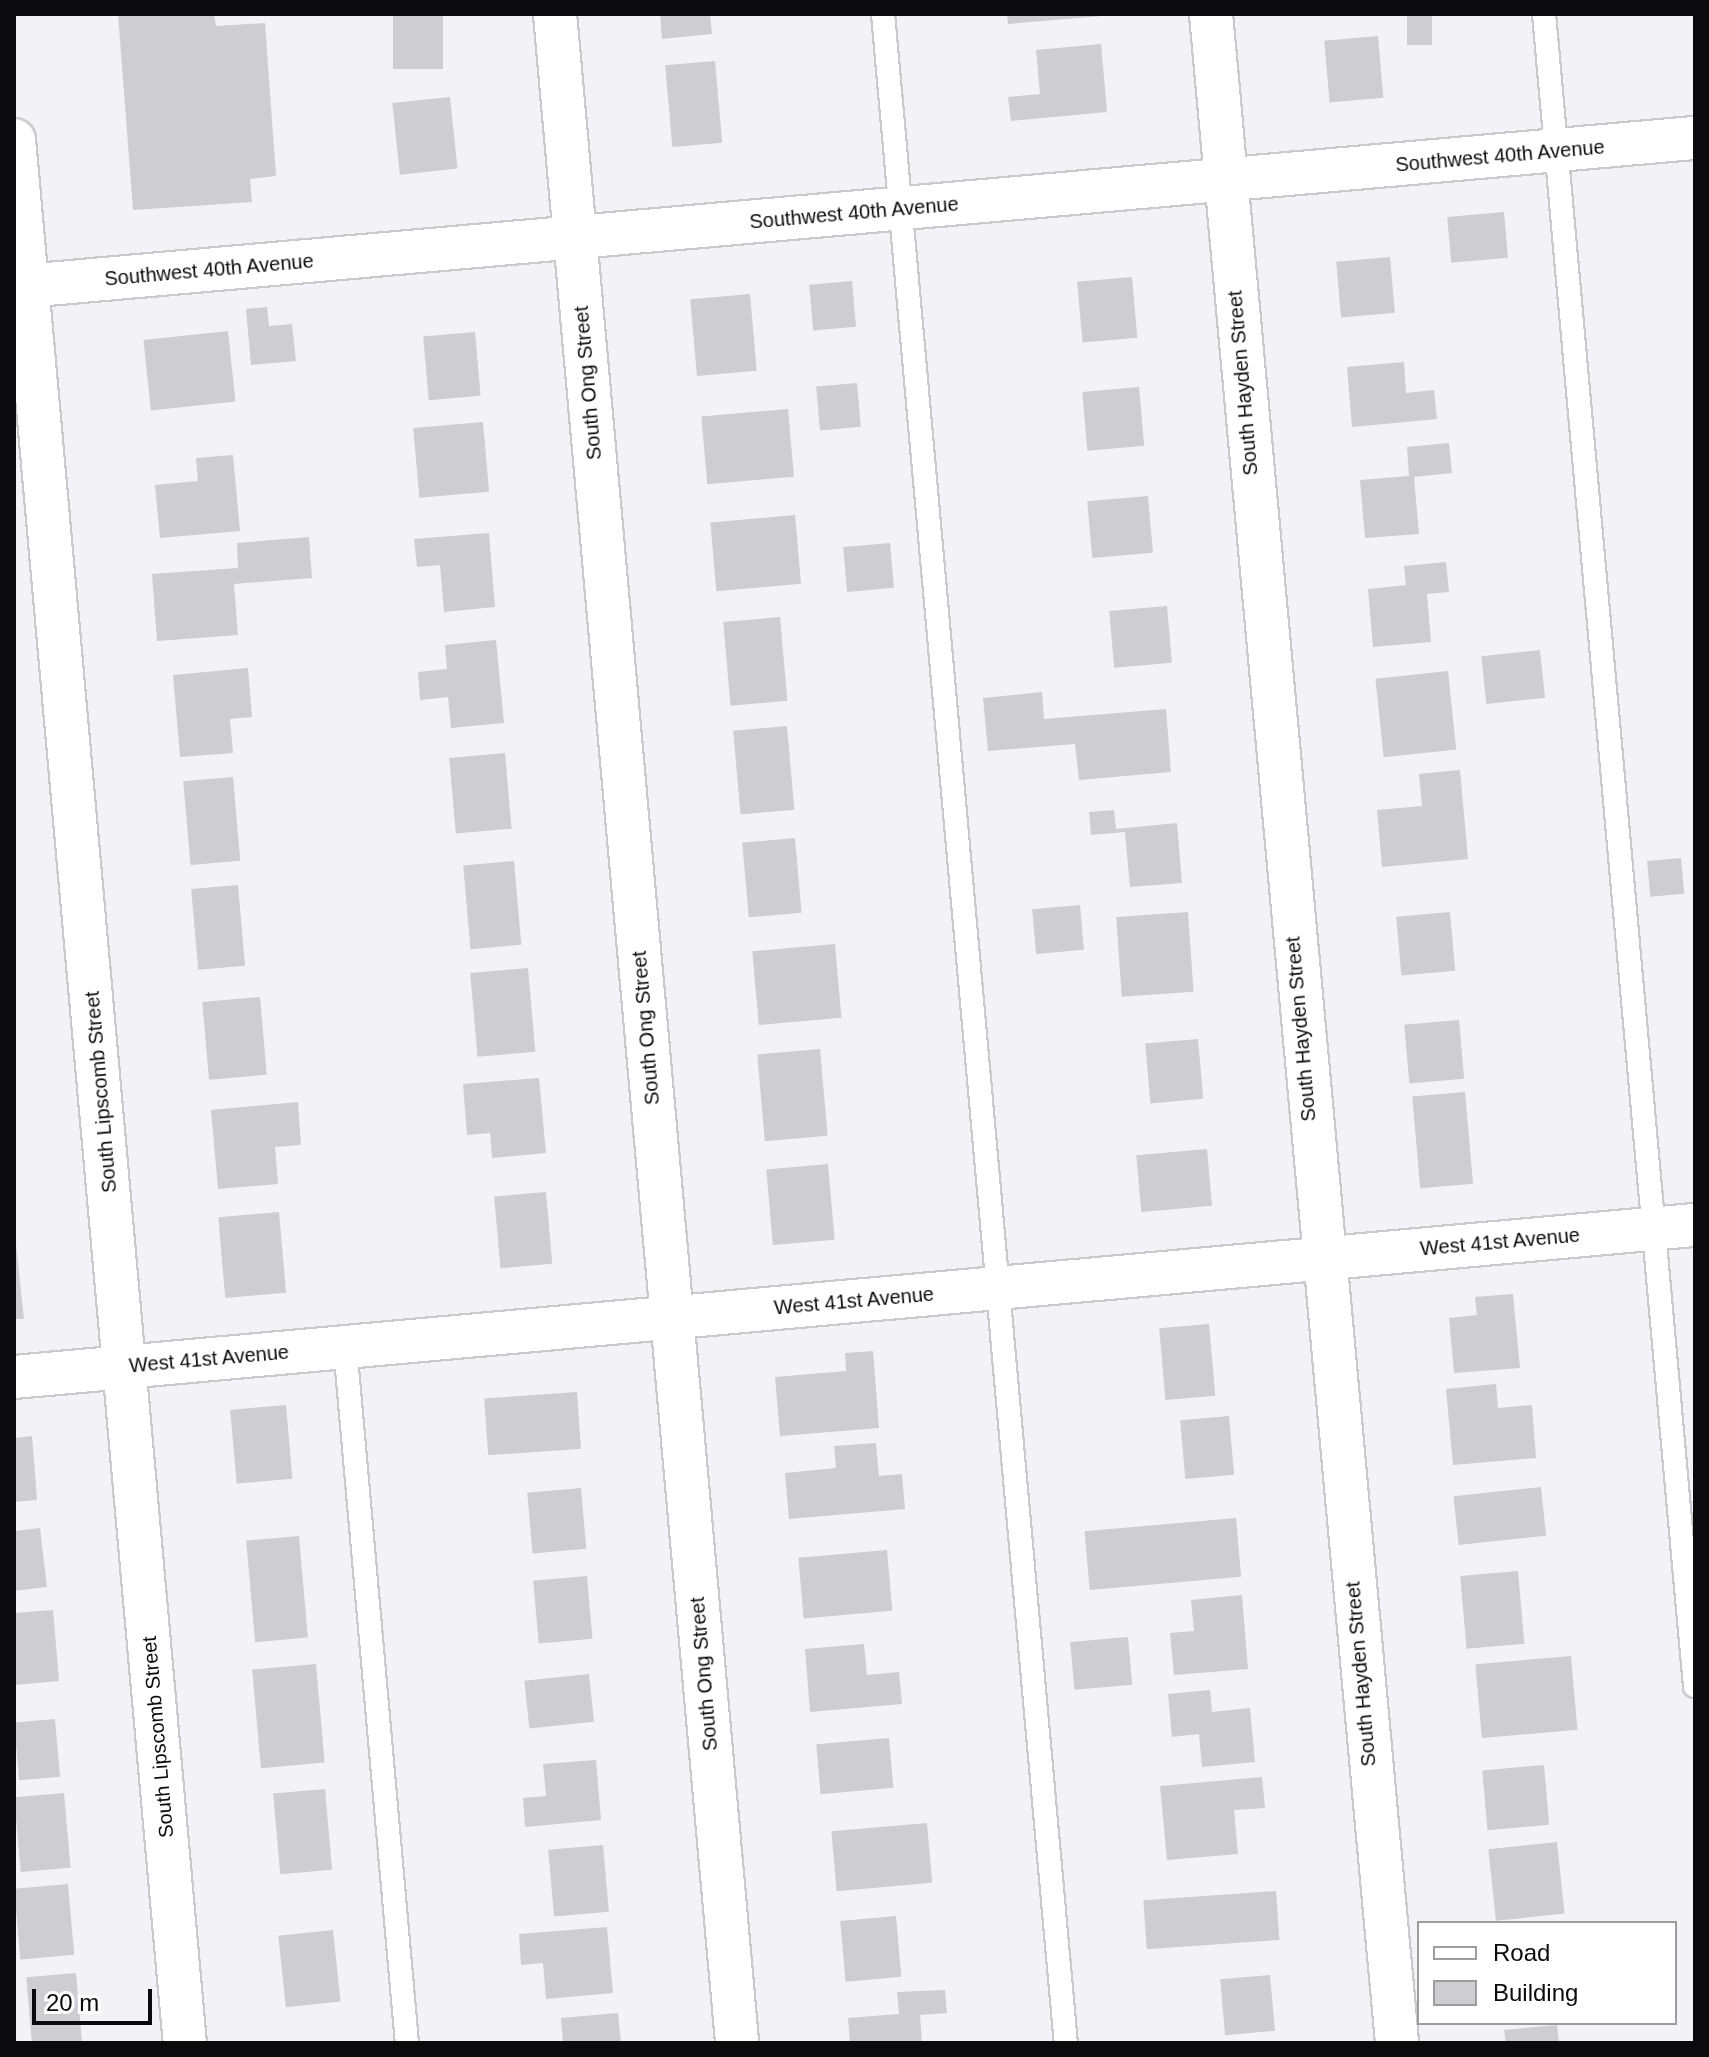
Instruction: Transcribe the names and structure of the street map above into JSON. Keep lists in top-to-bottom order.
{
  "streets": {
    "street": [
      "Southwest 40th Avenue",
      "South Ong Street",
      "South Hayden Street",
      "South Lipscomb Street",
      "West 41st Avenue"
    ]
  },
  "crossings": [
    ["Southwest 40th Avenue", "South Ong Street"],
    ["Southwest 40th Avenue", "South Hayden Street"],
    ["Southwest 40th Avenue", "South Lipscomb Street"],
    ["South Ong Street", "West 41st Avenue"],
    ["South Hayden Street", "West 41st Avenue"],
    ["South Lipscomb Street", "West 41st Avenue"]
  ],
  "legend": ["Road", "Building"],
  "scale_bar": "20 m"
}
